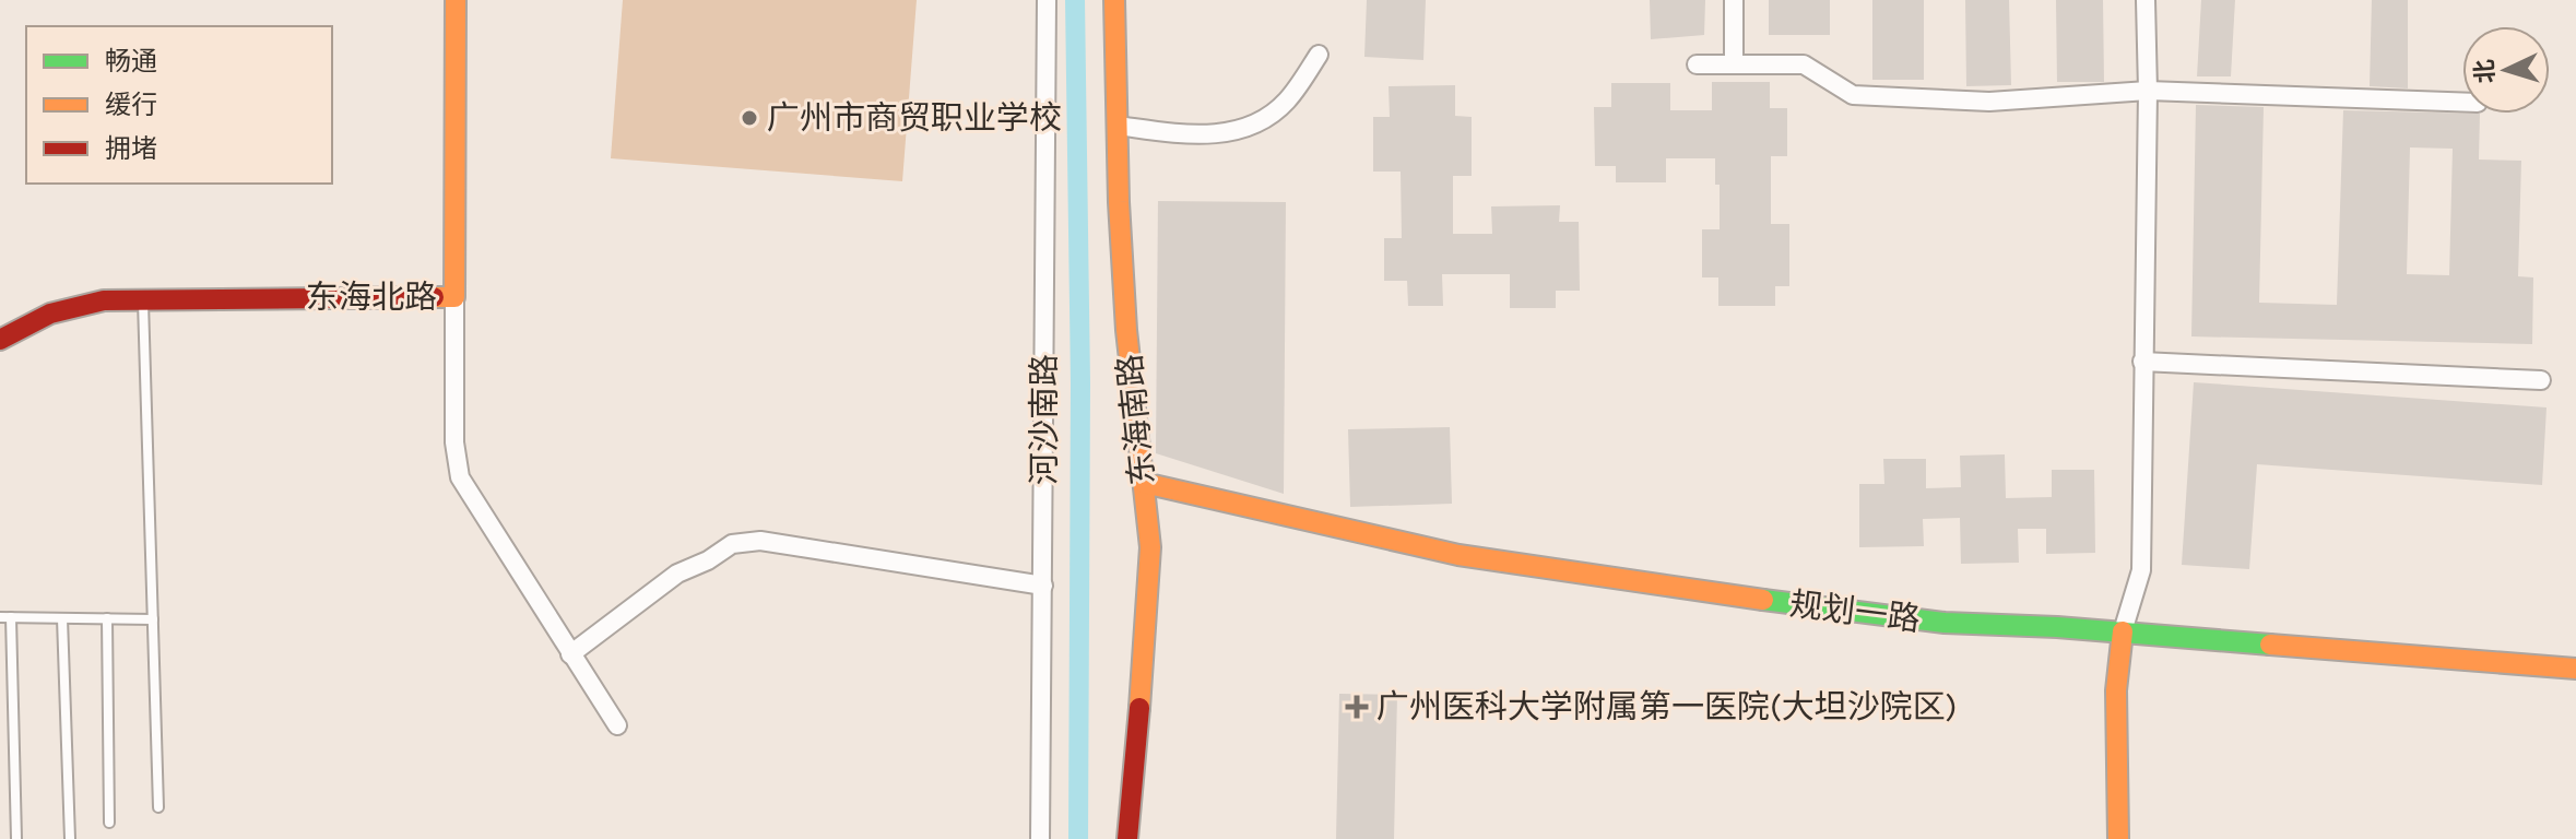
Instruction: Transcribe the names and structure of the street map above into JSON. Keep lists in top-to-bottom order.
{
  "streets": {
    "street": [
      "东海北路",
      "河沙南路",
      "东海南路",
      "规划一路"
    ]
  },
  "crossings": [
    ["东海南路", "规划一路"]
  ],
  "places": {
    "other": ["广州市商贸职业学校"],
    "health": ["广州医科大学附属第一医院(大坦沙院区)"]
  },
  "legend": ["畅通", "缓行", "拥堵"],
  "north": "left"
}
